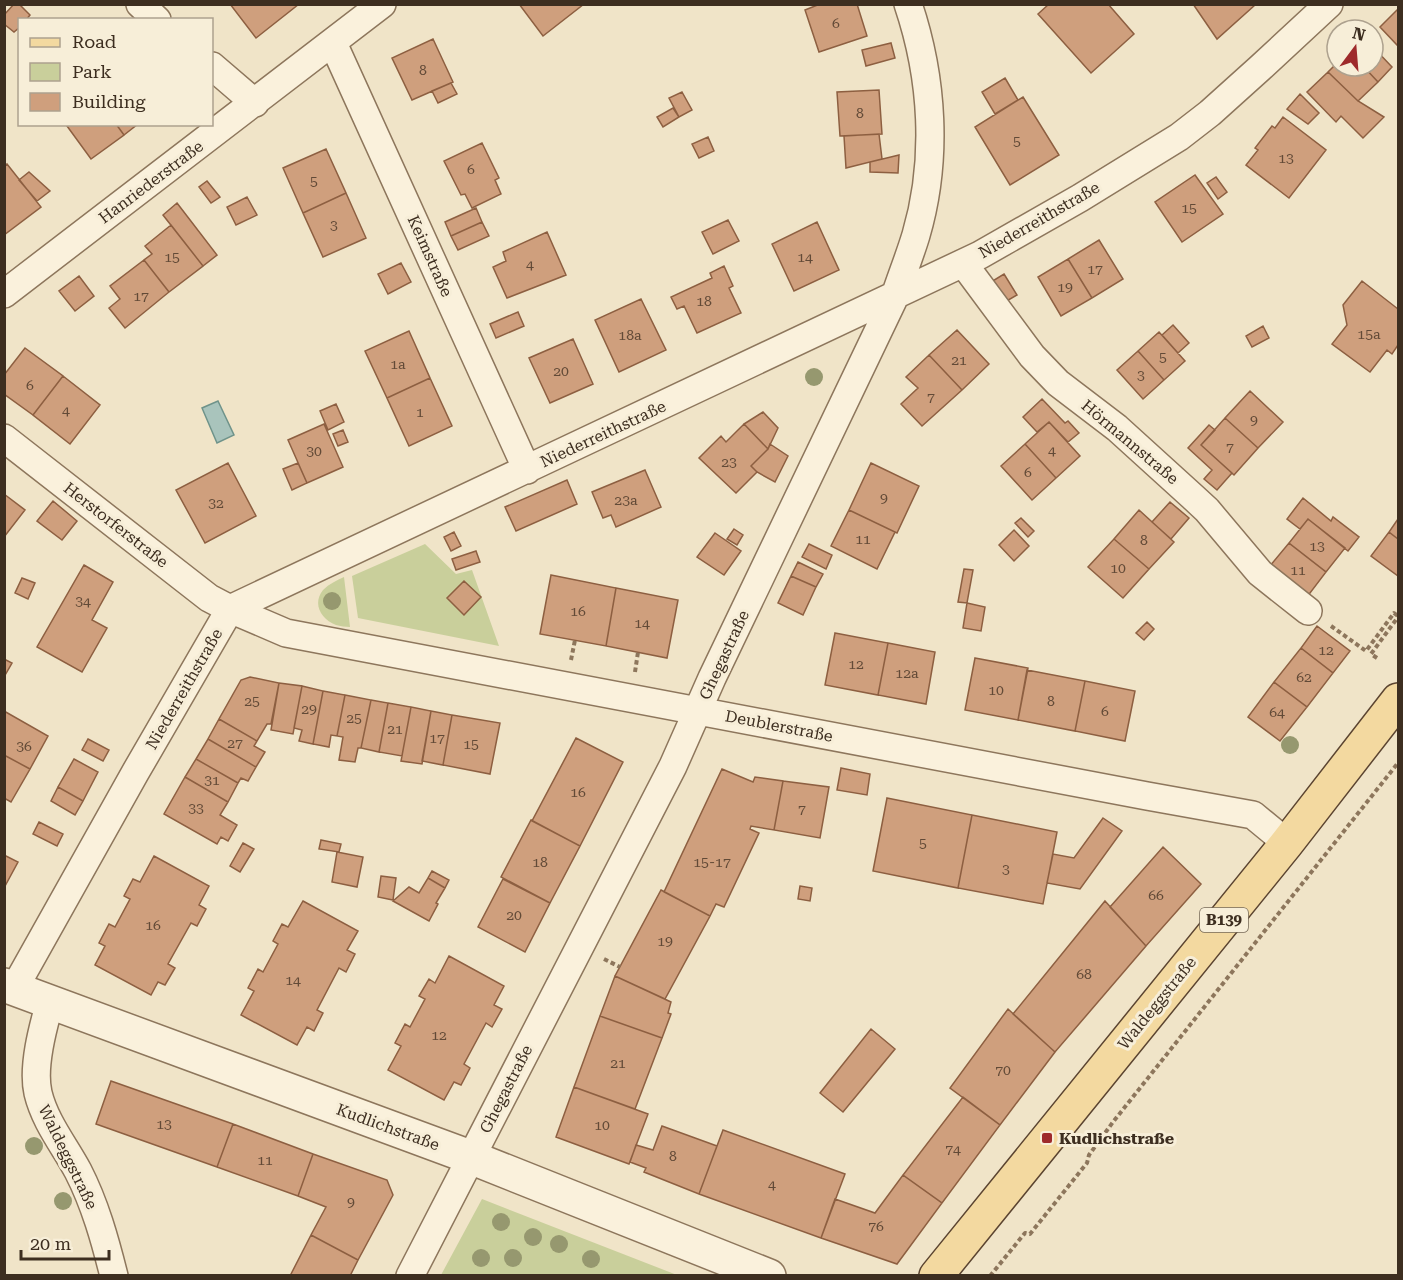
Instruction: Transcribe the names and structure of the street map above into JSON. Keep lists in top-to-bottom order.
{
  "streets": {
    "main road": ["B139", "Waldeggstraße"],
    "street": [
      "Hanriederstraße",
      "Niederreithstraße",
      "Keimstraße",
      "Hörmannstraße",
      "Herstorferstraße",
      "Ghegastraße",
      "Deublerstraße",
      "Kudlichstraße"
    ]
  },
  "crossings": [
    ["Hanriederstraße", "Keimstraße"],
    ["Niederreithstraße", "Keimstraße"],
    ["Niederreithstraße", "Hörmannstraße"],
    ["Niederreithstraße", "Herstorferstraße"],
    ["Niederreithstraße", "Ghegastraße"],
    ["Niederreithstraße", "Deublerstraße"],
    ["Niederreithstraße", "Kudlichstraße"],
    ["Herstorferstraße", "Deublerstraße"],
    ["Ghegastraße", "Deublerstraße"],
    ["Ghegastraße", "Kudlichstraße"],
    ["Deublerstraße", "Waldeggstraße"],
    ["Waldeggstraße", "Kudlichstraße"]
  ],
  "places": {
    "transit": ["Kudlichstraße"]
  },
  "house_numbers": [
    "6",
    "8",
    "8",
    "5",
    "13",
    "6",
    "5",
    "15",
    "3",
    "15",
    "14",
    "4",
    "17",
    "19",
    "17",
    "18",
    "15a",
    "18a",
    "5",
    "21",
    "1a",
    "20",
    "3",
    "6",
    "7",
    "4",
    "1",
    "9",
    "7",
    "4",
    "30",
    "23",
    "6",
    "9",
    "23a",
    "32",
    "11",
    "8",
    "13",
    "10",
    "11",
    "34",
    "16",
    "14",
    "12",
    "12",
    "12a",
    "62",
    "10",
    "25",
    "8",
    "29",
    "6",
    "64",
    "25",
    "21",
    "17",
    "27",
    "15",
    "36",
    "31",
    "16",
    "33",
    "7",
    "5",
    "18",
    "15-17",
    "3",
    "66",
    "20",
    "16",
    "19",
    "68",
    "14",
    "12",
    "21",
    "70",
    "13",
    "10",
    "74",
    "8",
    "11",
    "4",
    "9",
    "76"
  ],
  "legend": ["Road", "Park", "Building"],
  "scale_bar": "20 m",
  "north": "top"
}
